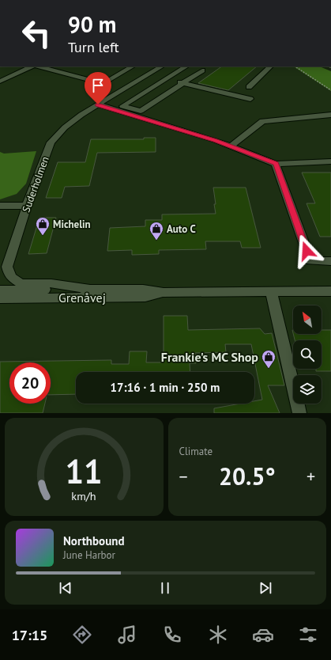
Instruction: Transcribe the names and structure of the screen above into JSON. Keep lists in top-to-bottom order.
{
  "streets": {
    "street": ["Suderholmen", "Grenåvej"]
  },
  "crossings": [
    ["Suderholmen", "Grenåvej"]
  ],
  "places": {
    "shop": ["Michelin", "Auto C", "Frankie's MC Shop"]
  },
  "north": "top left",
  "page": {
    "turn": ["90 m", "Turn left"],
    "limit": "20",
    "trip": "17:16 · 1 min · 250 m",
    "tile": "Climate",
    "heat": ["−", "20.5°", "+"],
    "song": ["Northbound", "June Harbor"],
    "tabs": "17:15",
    "gauge": ["11", "km/h"]
  }
}
